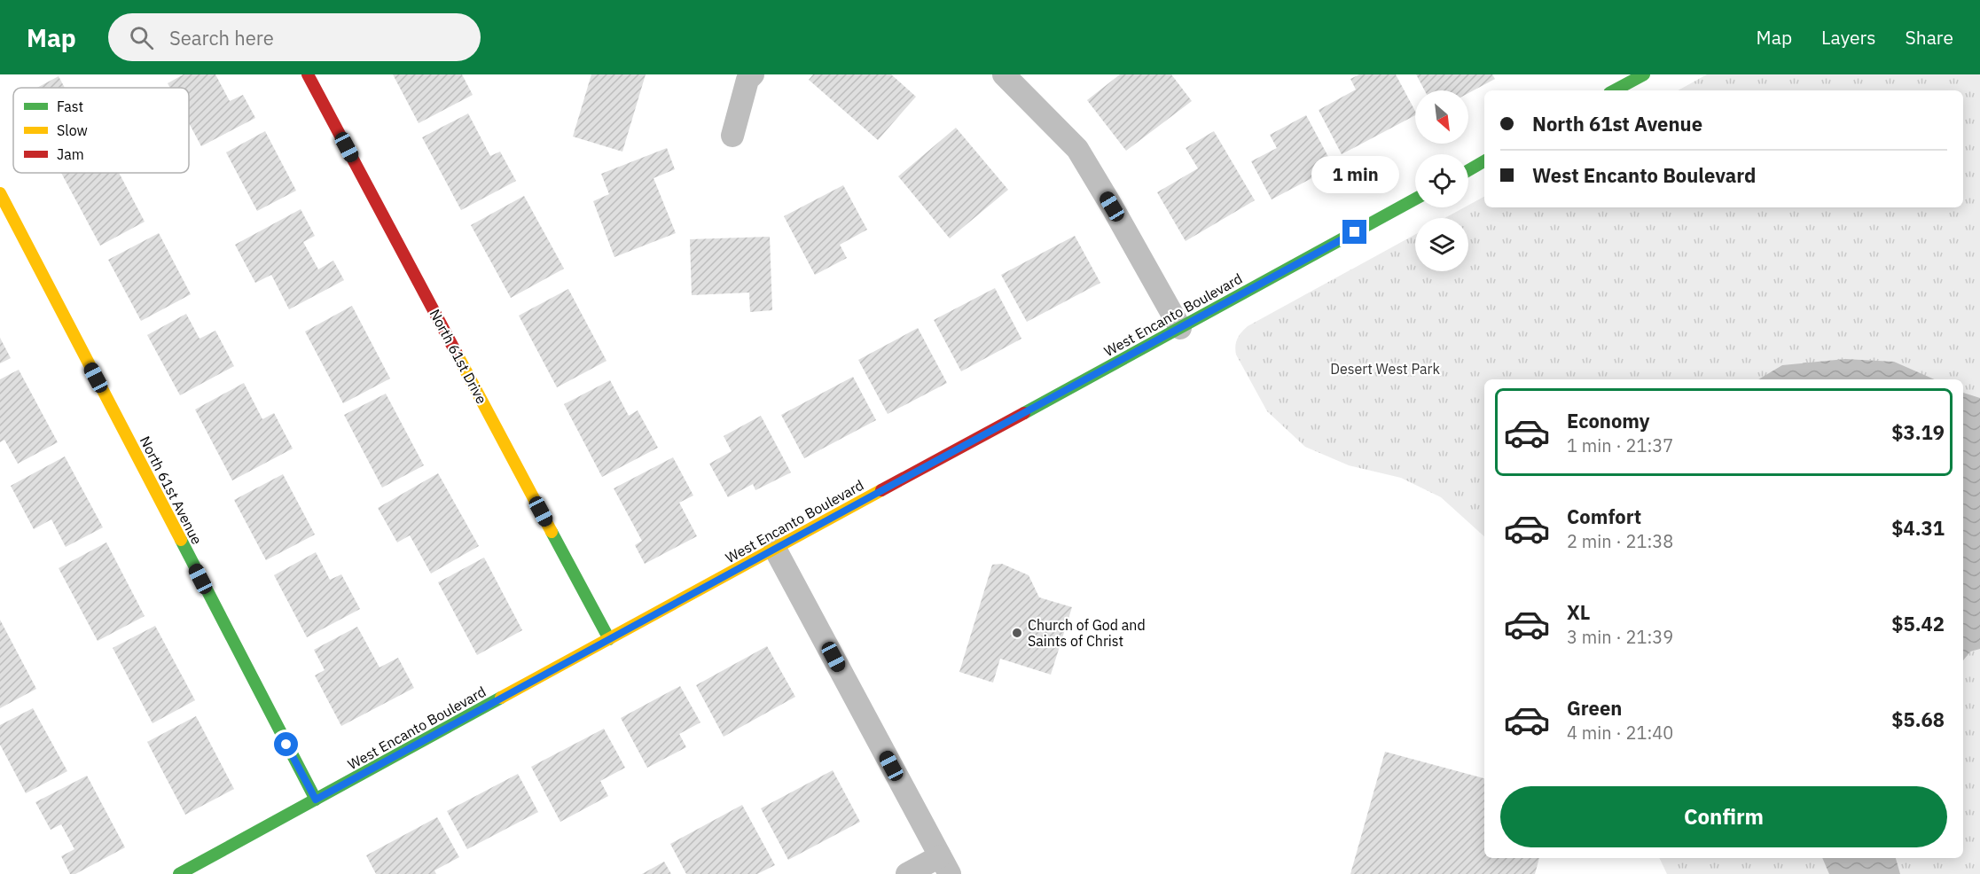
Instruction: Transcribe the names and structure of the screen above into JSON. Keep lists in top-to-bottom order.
{
  "streets": {
    "street": ["West Encanto Boulevard", "North 61st Drive", "North 61st Avenue"]
  },
  "crossings": [
    ["West Encanto Boulevard", "North 61st Drive"],
    ["West Encanto Boulevard", "North 61st Avenue"]
  ],
  "parks": ["Desert West Park"],
  "places": ["Church of God and Saints of Christ"],
  "legend": ["Fast", "Slow", "Jam"],
  "north": "bottom right",
  "page": {
    "header": "Map",
    "search": "Search here",
    "nav": ["Map", "Layers", "Share"],
    "banner": ["North 61st Avenue", "West Encanto Boulevard"],
    "bubble": "1 min",
    "list": [
      {
        "name": "Economy",
        "note": "1 min · 21:37",
        "value": "$3.19"
      },
      {
        "name": "Comfort",
        "note": "2 min · 21:38",
        "value": "$4.31"
      },
      {
        "name": "XL",
        "note": "3 min · 21:39",
        "value": "$5.42"
      },
      {
        "name": "Green",
        "note": "4 min · 21:40",
        "value": "$5.68"
      }
    ],
    "buttons": "Confirm"
  }
}
